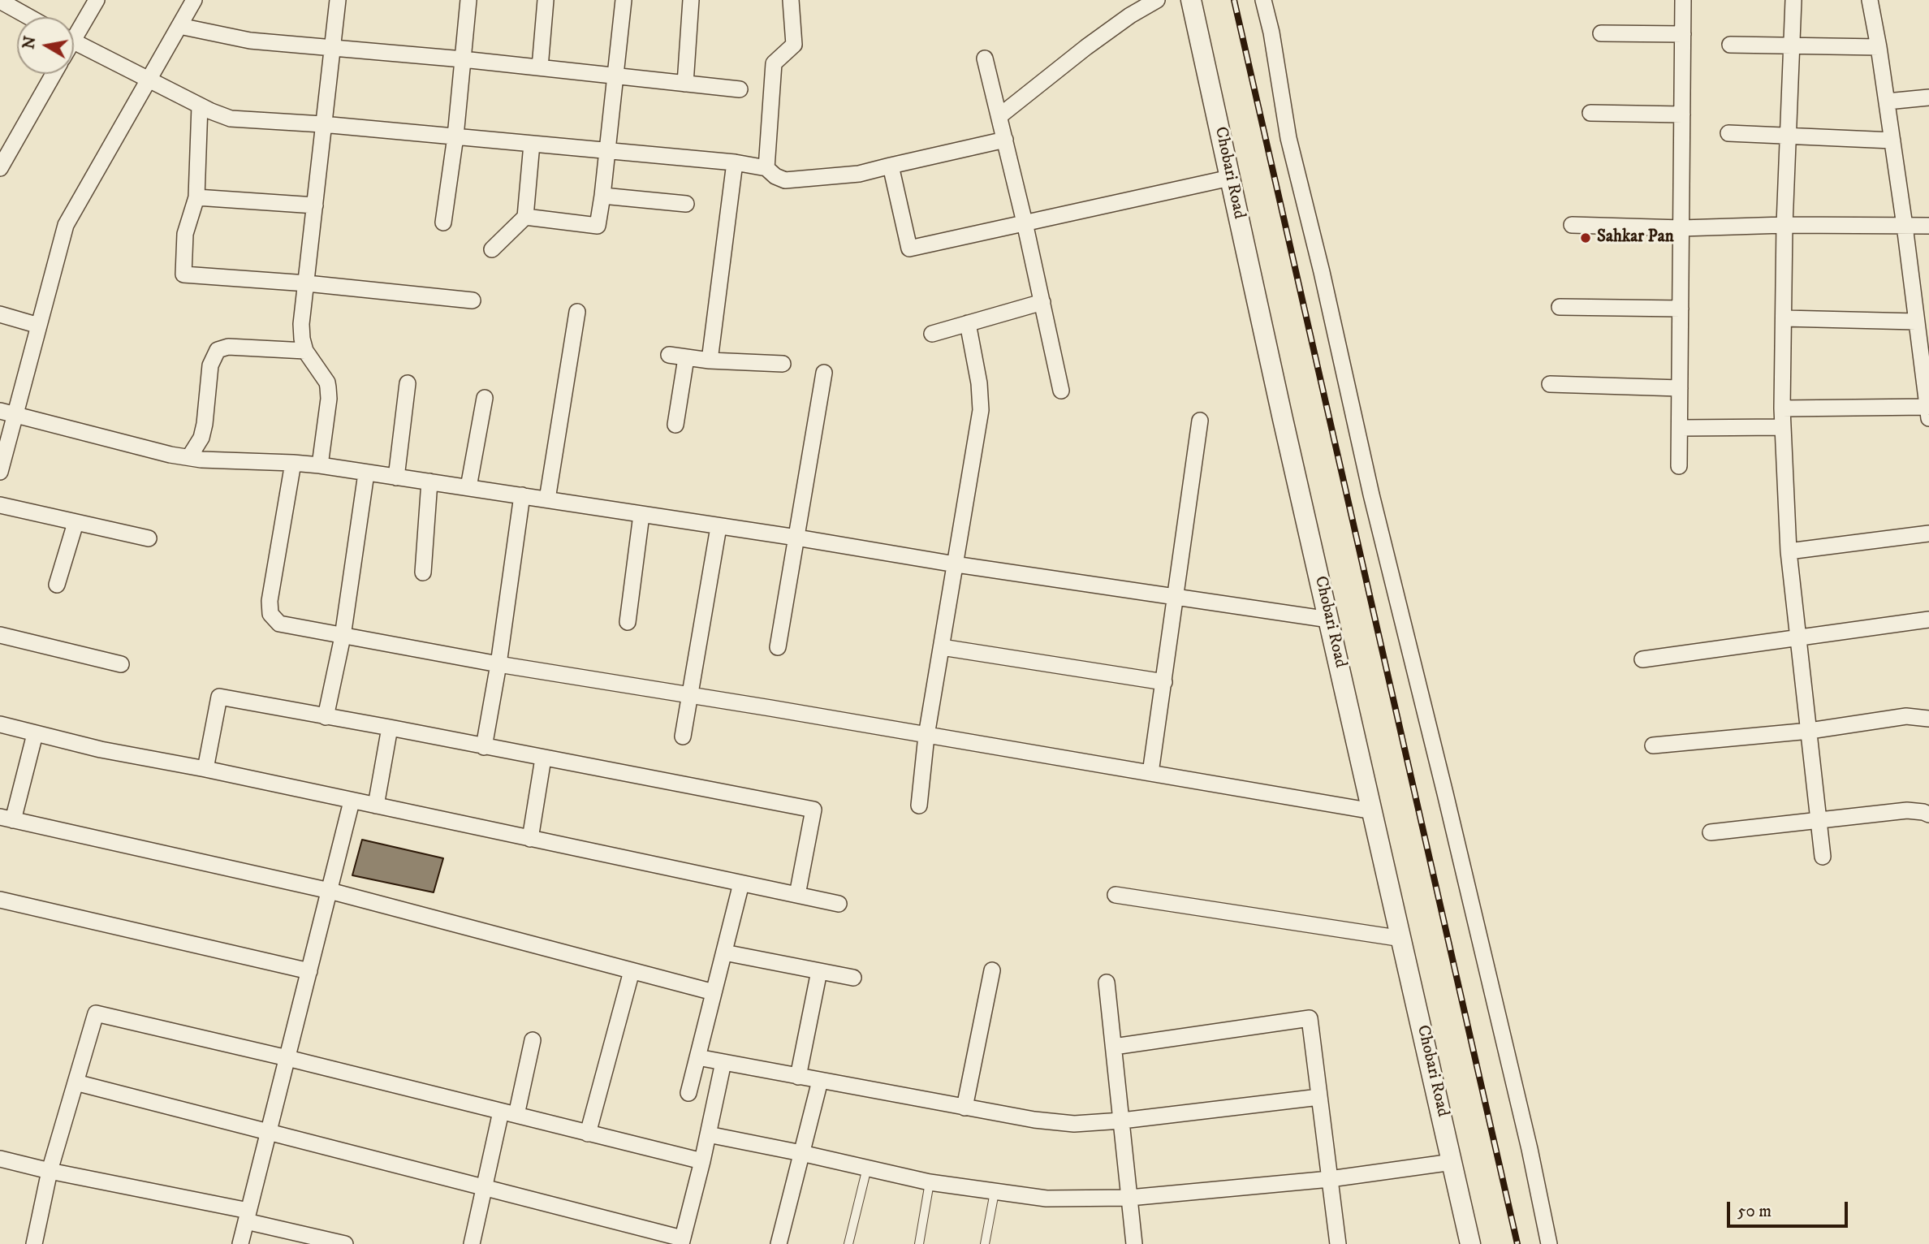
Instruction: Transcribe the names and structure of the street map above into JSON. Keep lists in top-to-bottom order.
{
  "streets": {
    "street": ["Chobari Road"]
  },
  "places": ["Sahkar Pan"],
  "scale_bar": "50 m",
  "north": "left"
}
